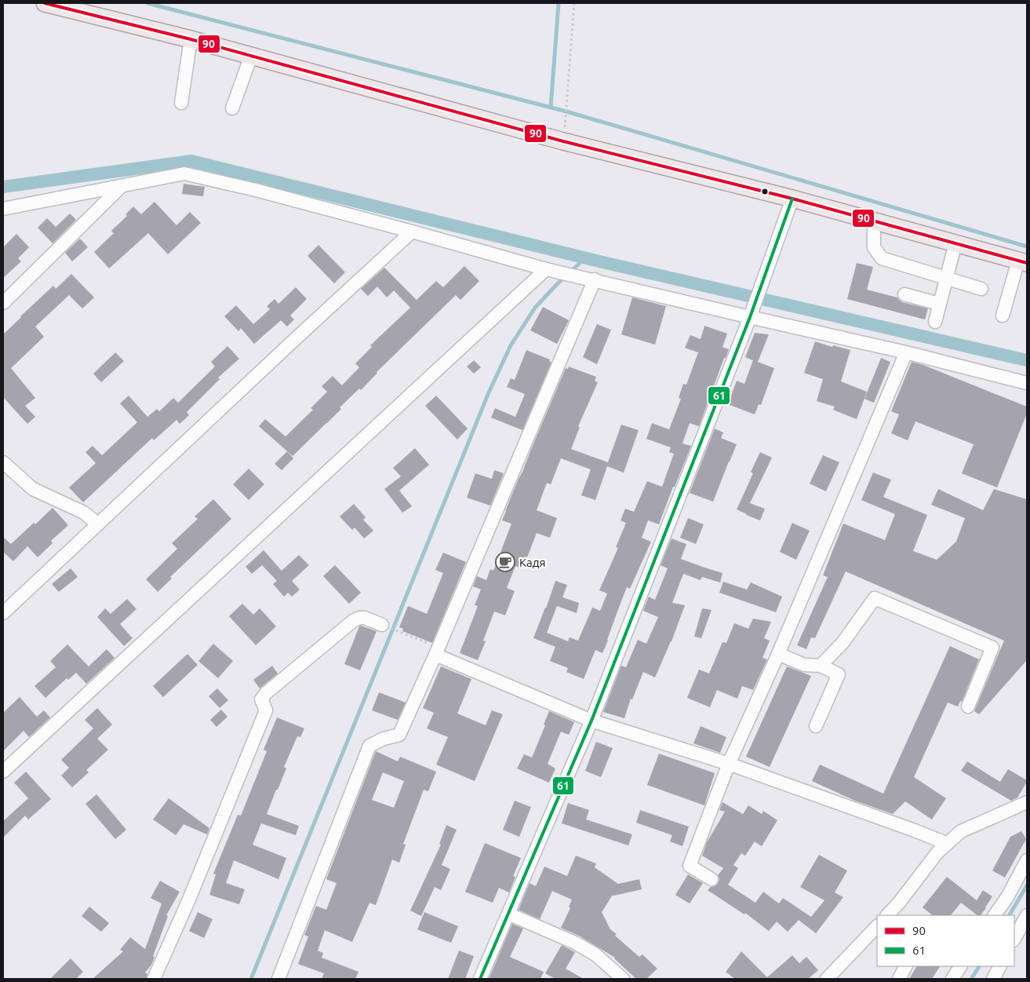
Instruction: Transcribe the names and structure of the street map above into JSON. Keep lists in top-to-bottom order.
{
  "places": {
    "cafe": ["Кадя"]
  },
  "lines": ["transit line 90", "transit line 61"],
  "legend": ["90", "61"]
}
